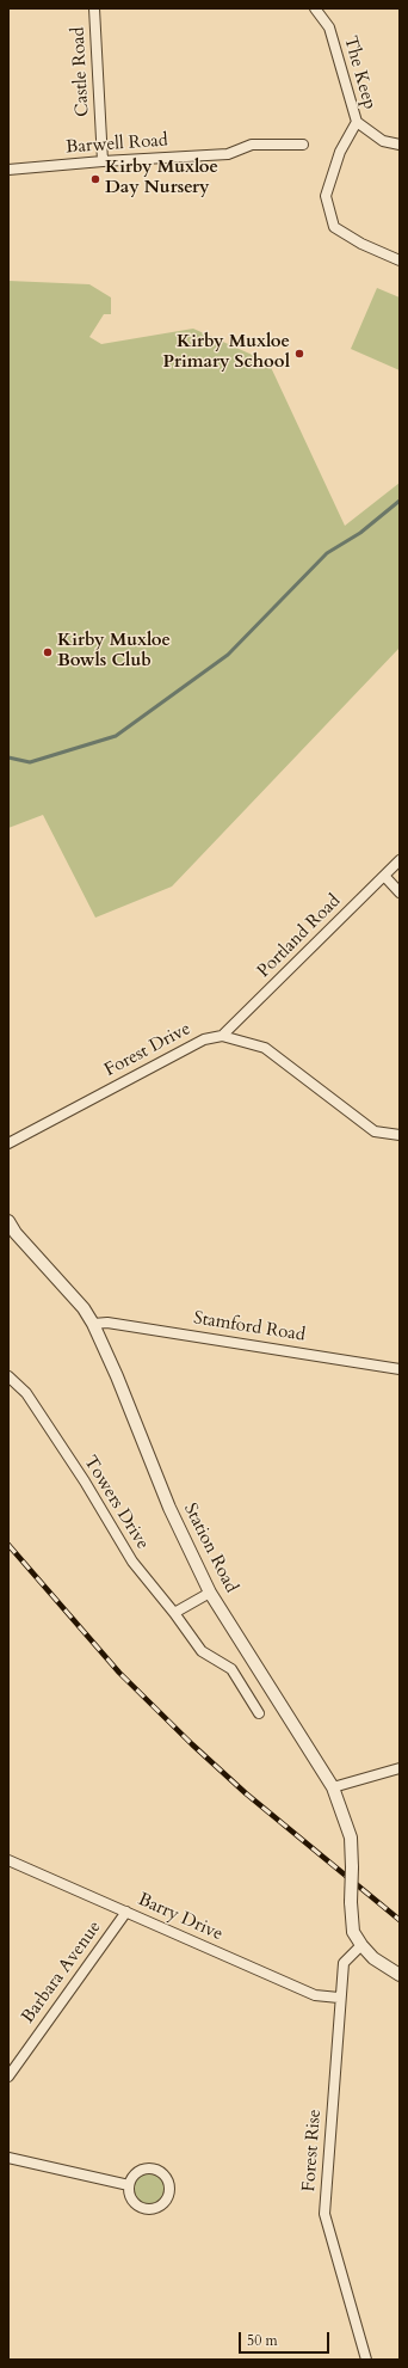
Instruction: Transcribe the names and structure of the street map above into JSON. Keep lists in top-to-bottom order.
{
  "streets": {
    "street": [
      "Castle Road",
      "The Keep",
      "Barwell Road",
      "Portland Road",
      "Forest Drive",
      "Stamford Road",
      "Towers Drive",
      "Station Road",
      "Barry Drive",
      "Barbara Avenue",
      "Forest Rise"
    ]
  },
  "crossings": [
    ["Castle Road", "Barwell Road"],
    ["Portland Road", "Forest Drive"],
    ["Stamford Road", "Station Road"],
    ["Station Road", "Forest Rise"],
    ["Barry Drive", "Barbara Avenue"],
    ["Barry Drive", "Forest Rise"]
  ],
  "places": ["Kirby Muxloe Day Nursery", "Kirby Muxloe Primary School", "Kirby Muxloe Bowls Club"],
  "scale_bar": "50 m"
}
